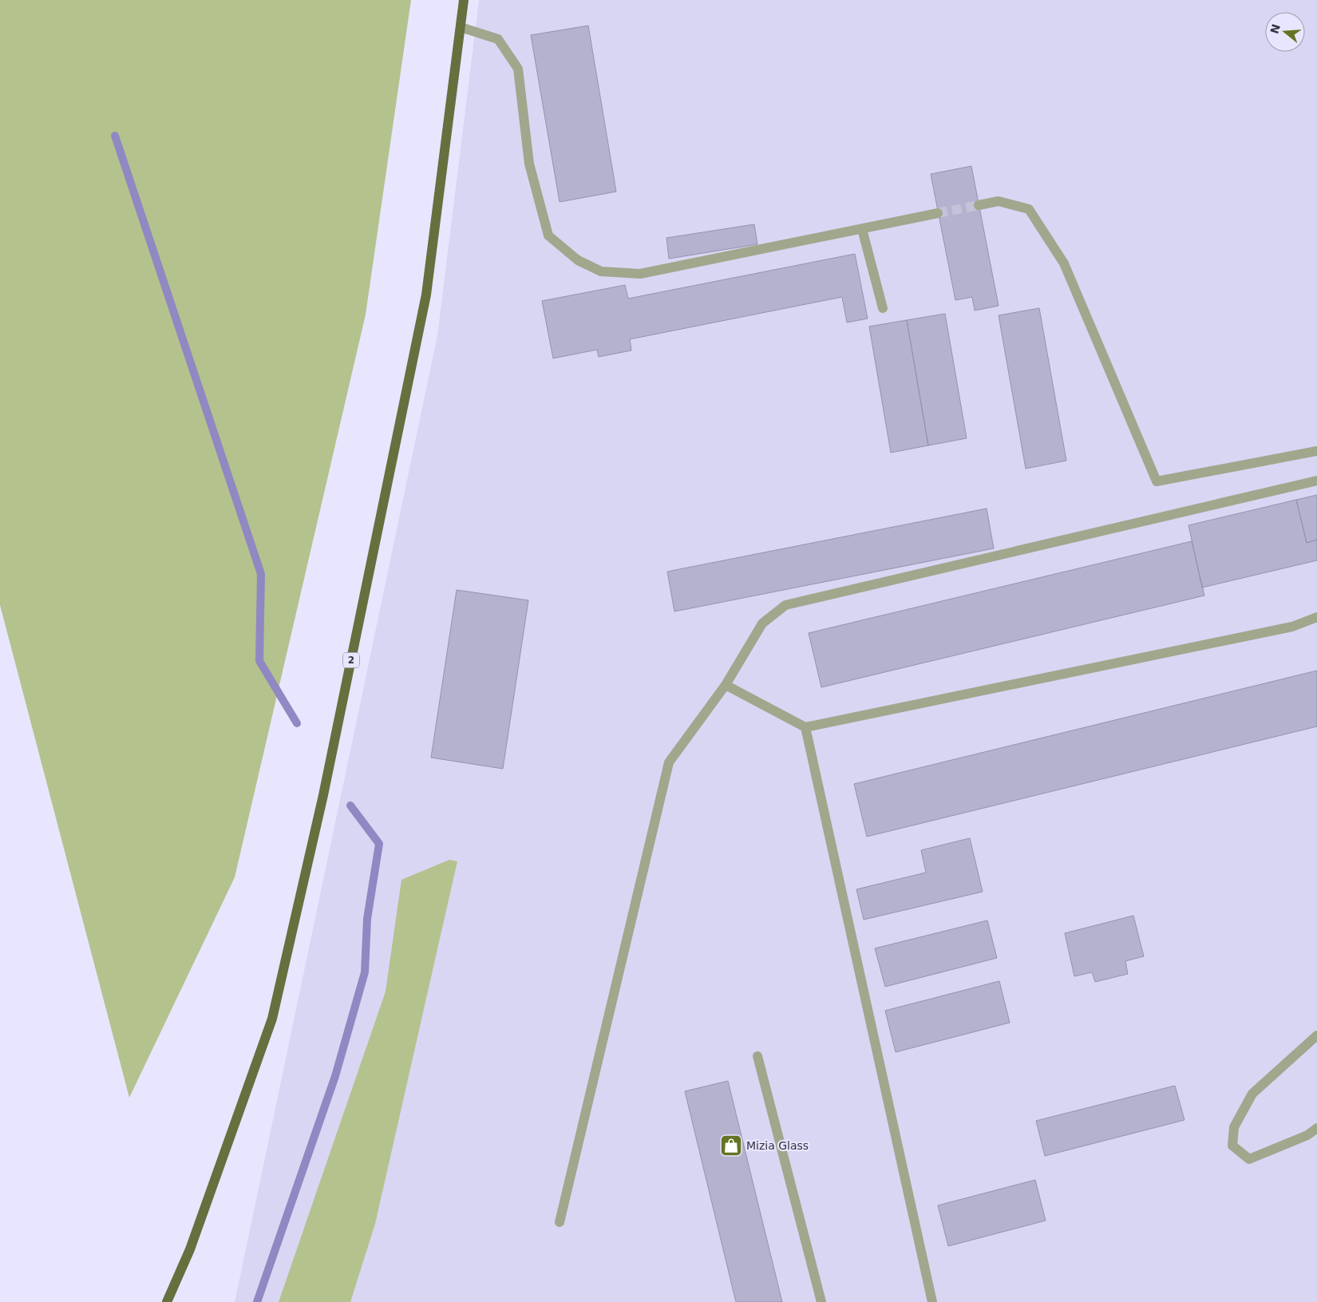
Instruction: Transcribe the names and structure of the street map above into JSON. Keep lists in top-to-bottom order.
{
  "streets": {
    "main road": ["2"]
  },
  "places": {
    "shop": ["Mizia Glass"]
  },
  "north": "left"
}
